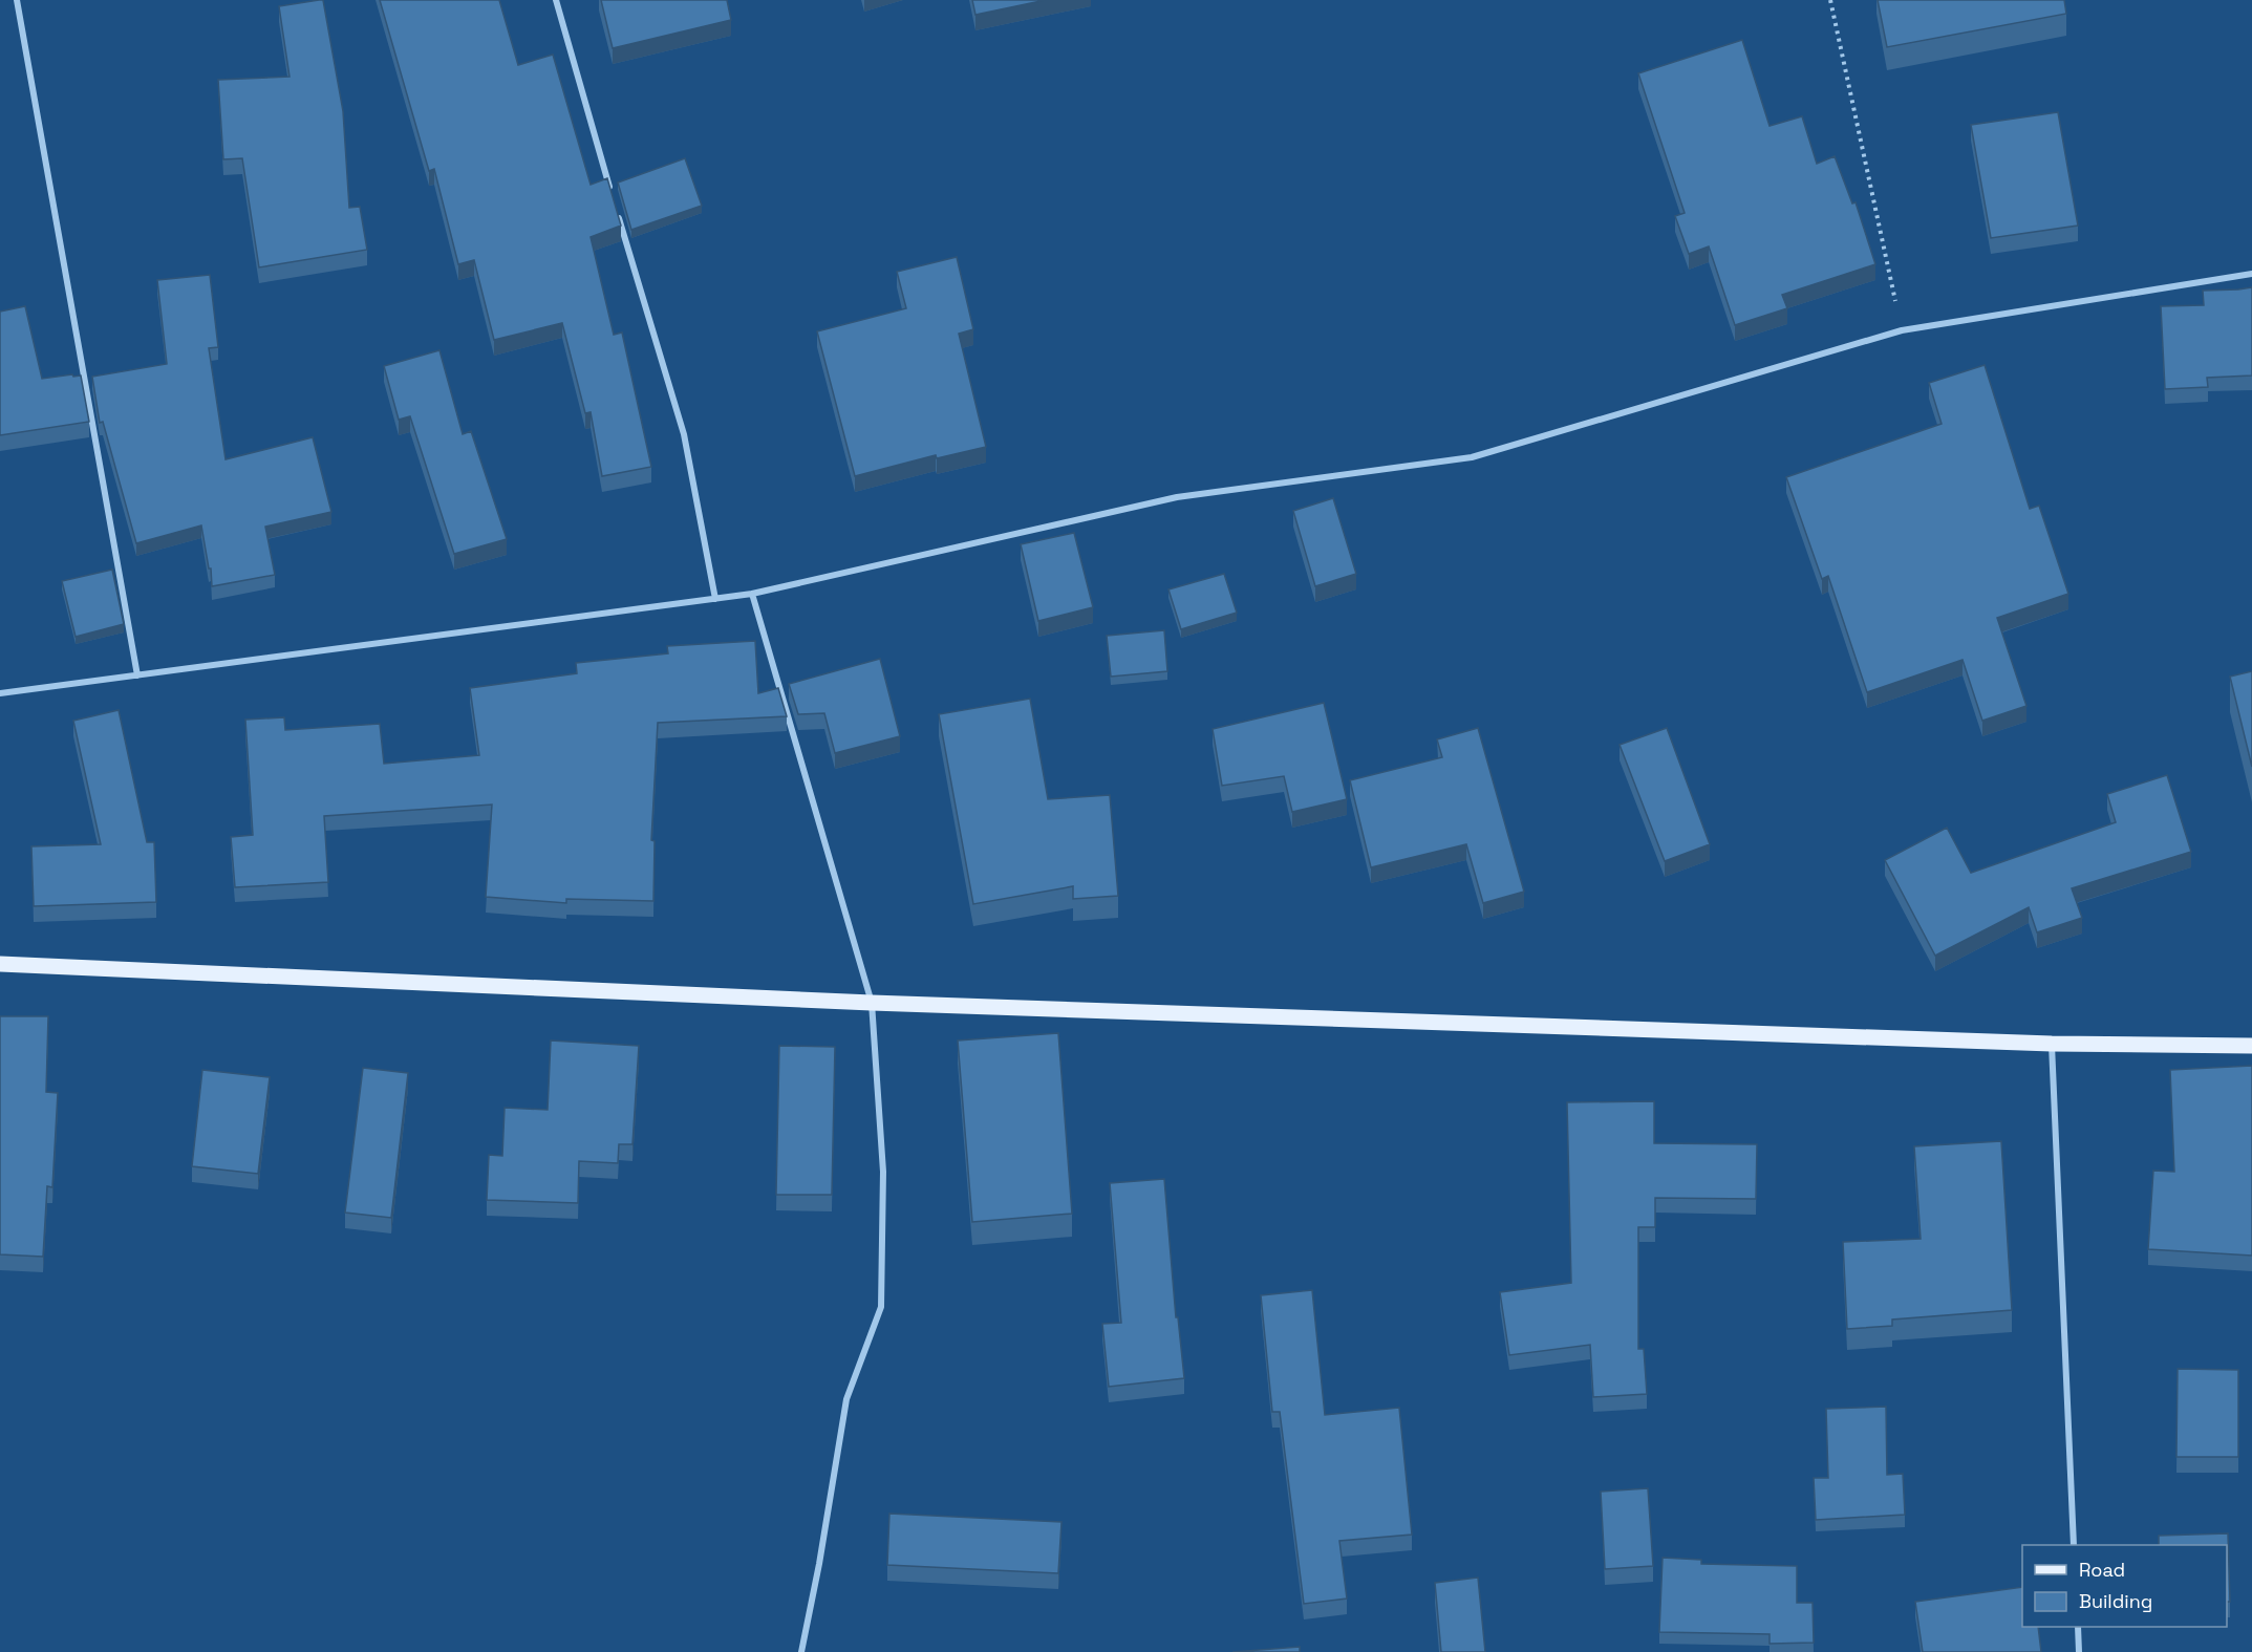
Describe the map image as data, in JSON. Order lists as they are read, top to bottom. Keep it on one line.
{"legend":["Road","Building"]}
